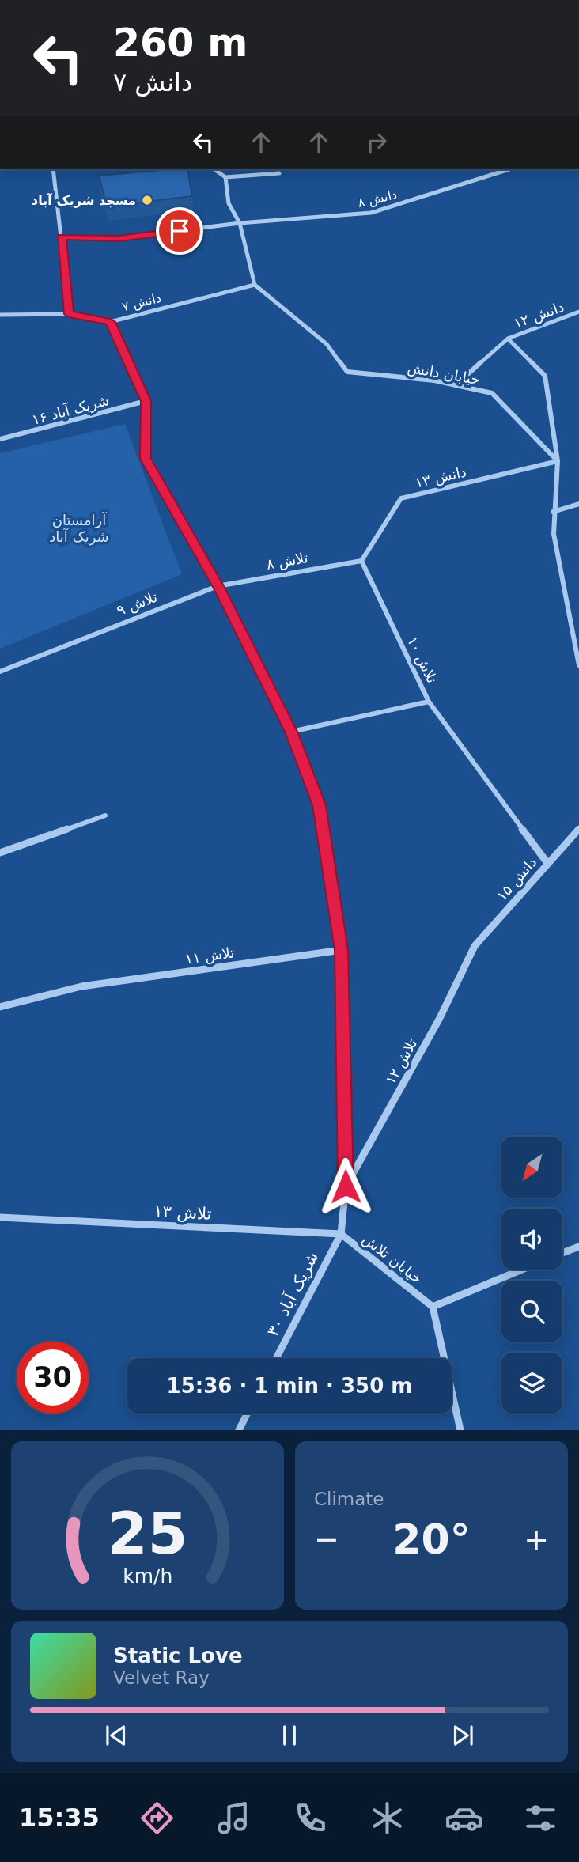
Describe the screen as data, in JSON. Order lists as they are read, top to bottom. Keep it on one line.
{"streets":{"street":["دانش ۸","دانش ۷","دانش ۱۲","خیابان دانش","شریک آباد ۱۶","دانش ۱۳","تلاش ۸","تلاش ۹","تلاش ۱۰","دانش ۱۵","تلاش ۱۱","تلاش ۱۲","تلاش ۱۳","خیابان تلاش","شریک آباد ۳۰"]},"crossings":[["دانش ۷","خیابان دانش"],["دانش ۷","خیابان تلاش"],["دانش ۱۲","خیابان دانش"],["خیابان دانش","دانش ۱۳"],["شریک آباد ۱۶","خیابان تلاش"],["دانش ۱۳","تلاش ۸"],["دانش ۱۳","تلاش ۱۰"],["تلاش ۸","تلاش ۹"],["تلاش ۸","تلاش ۱۰"],["تلاش ۸","خیابان تلاش"],["تلاش ۹","خیابان تلاش"],["تلاش ۱۰","خیابان تلاش"],["دانش ۱۵","تلاش ۱۲"],["تلاش ۱۱","خیابان تلاش"],["تلاش ۱۲","خیابان تلاش"],["تلاش ۱۳","خیابان تلاش"],["تلاش ۱۳","شریک آباد ۳۰"],["خیابان تلاش","شریک آباد ۳۰"]],"parks":["آرامستان شریک آباد"],"places":["مسجد شریک آباد"],"north":"bottom left","page":{"turn":["260 m","دانش ۷"],"limit":"30","trip":"15:36 · 1 min · 350 m","tile":"Climate","heat":["−","20°","+"],"song":["Static Love","Velvet Ray"],"tabs":"15:35","gauge":["25","km/h"]}}
